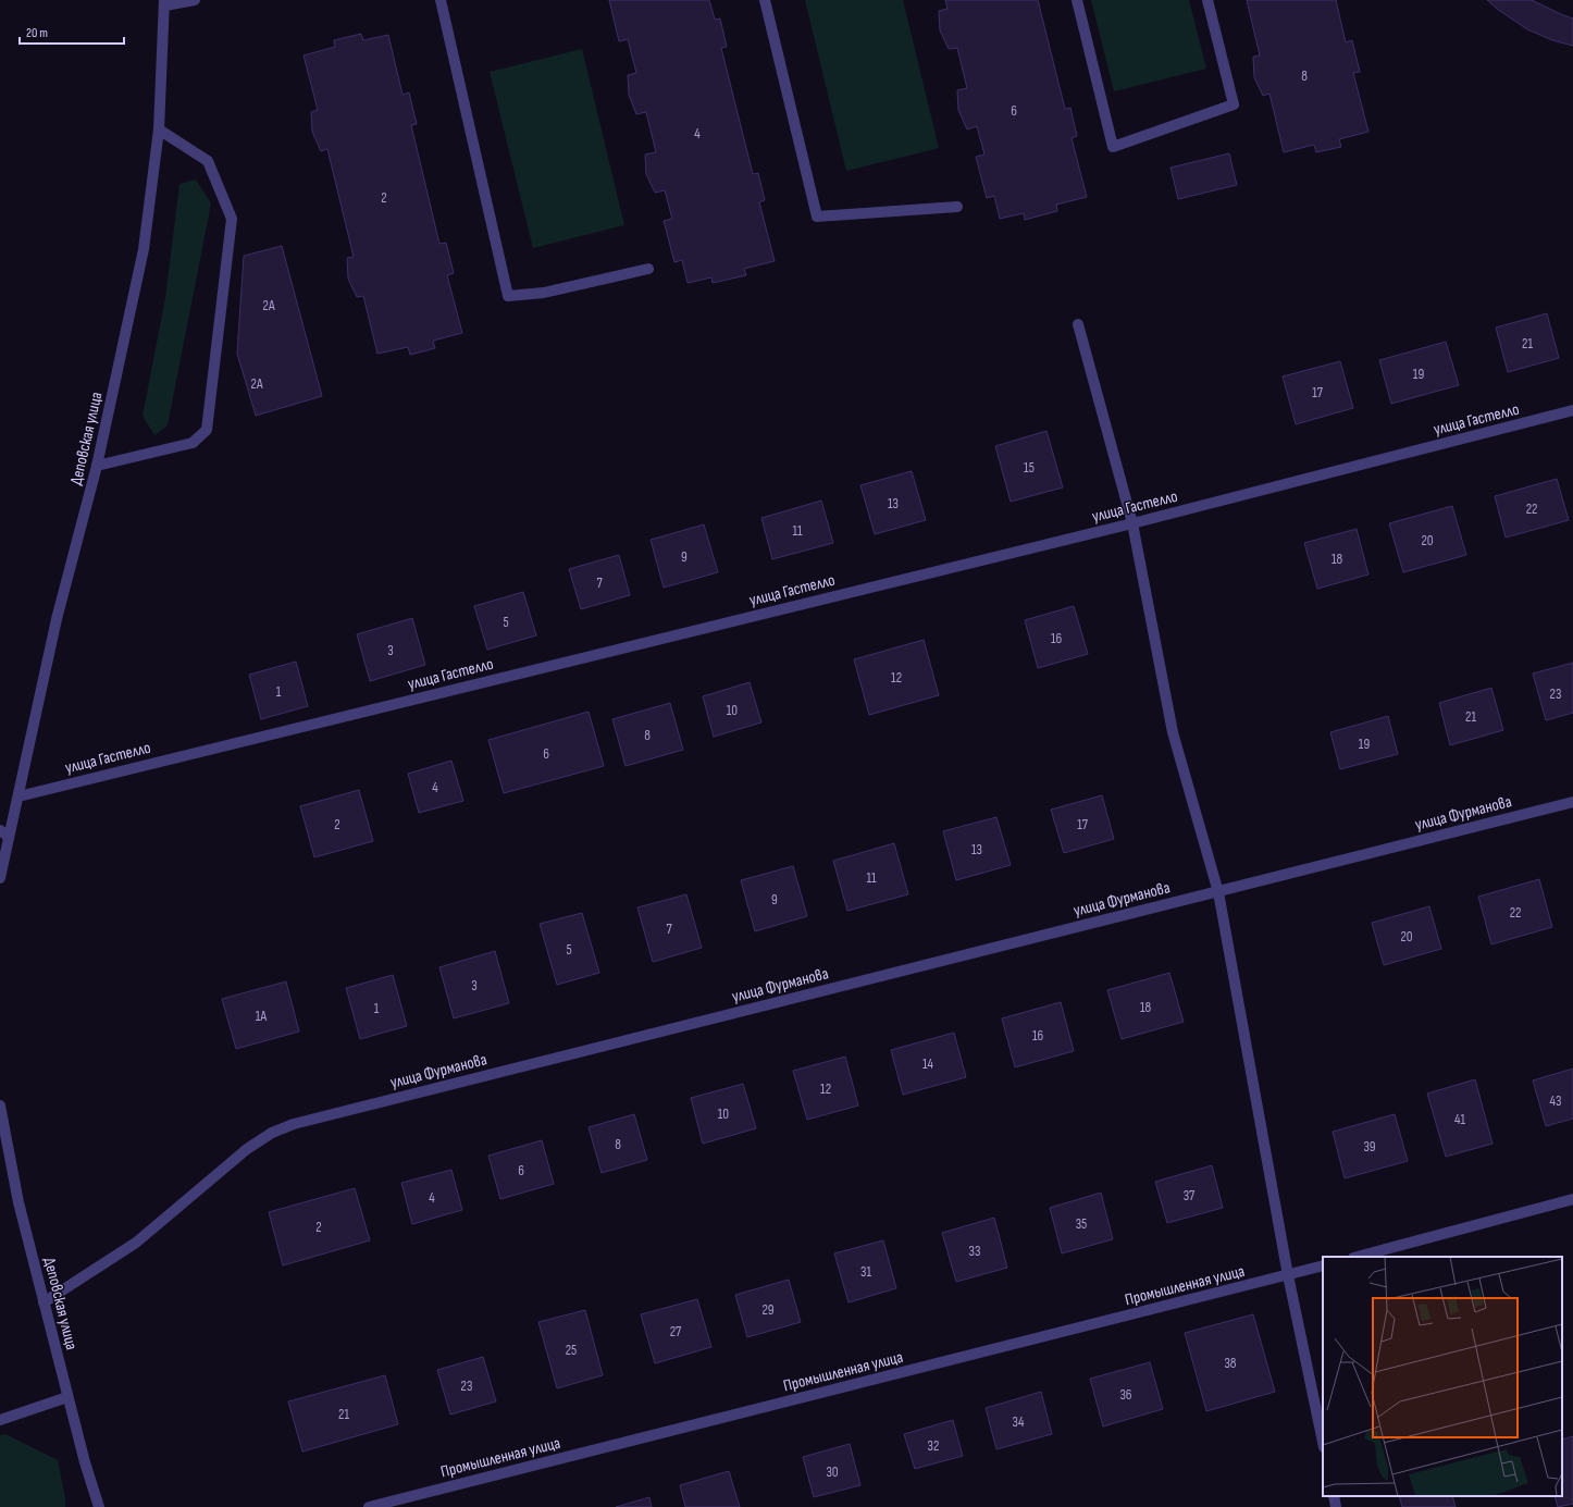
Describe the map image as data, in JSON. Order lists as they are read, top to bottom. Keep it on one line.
{"streets":{"street":["улица Гастелло","Деповская улица","улица Фурманова","Промышленная улица"]},"crossings":[["улица Гастелло","Деповская улица"],["Деповская улица","улица Фурманова"]],"house_numbers":["8","6","4","2","2А","21","19","2А","17","15","13","22","11","20","9","18","7","5","16","3","12","1","23","10","21","8","19","6","4","2","17","13","11","9","22","7","20","5","3","18","1","1А","16","14","12","43","10","41","8","39","6","37","4","35","2","33","31","29","27","25","38","23","36","21","34","32","30"],"scale_bar":"20 m"}
